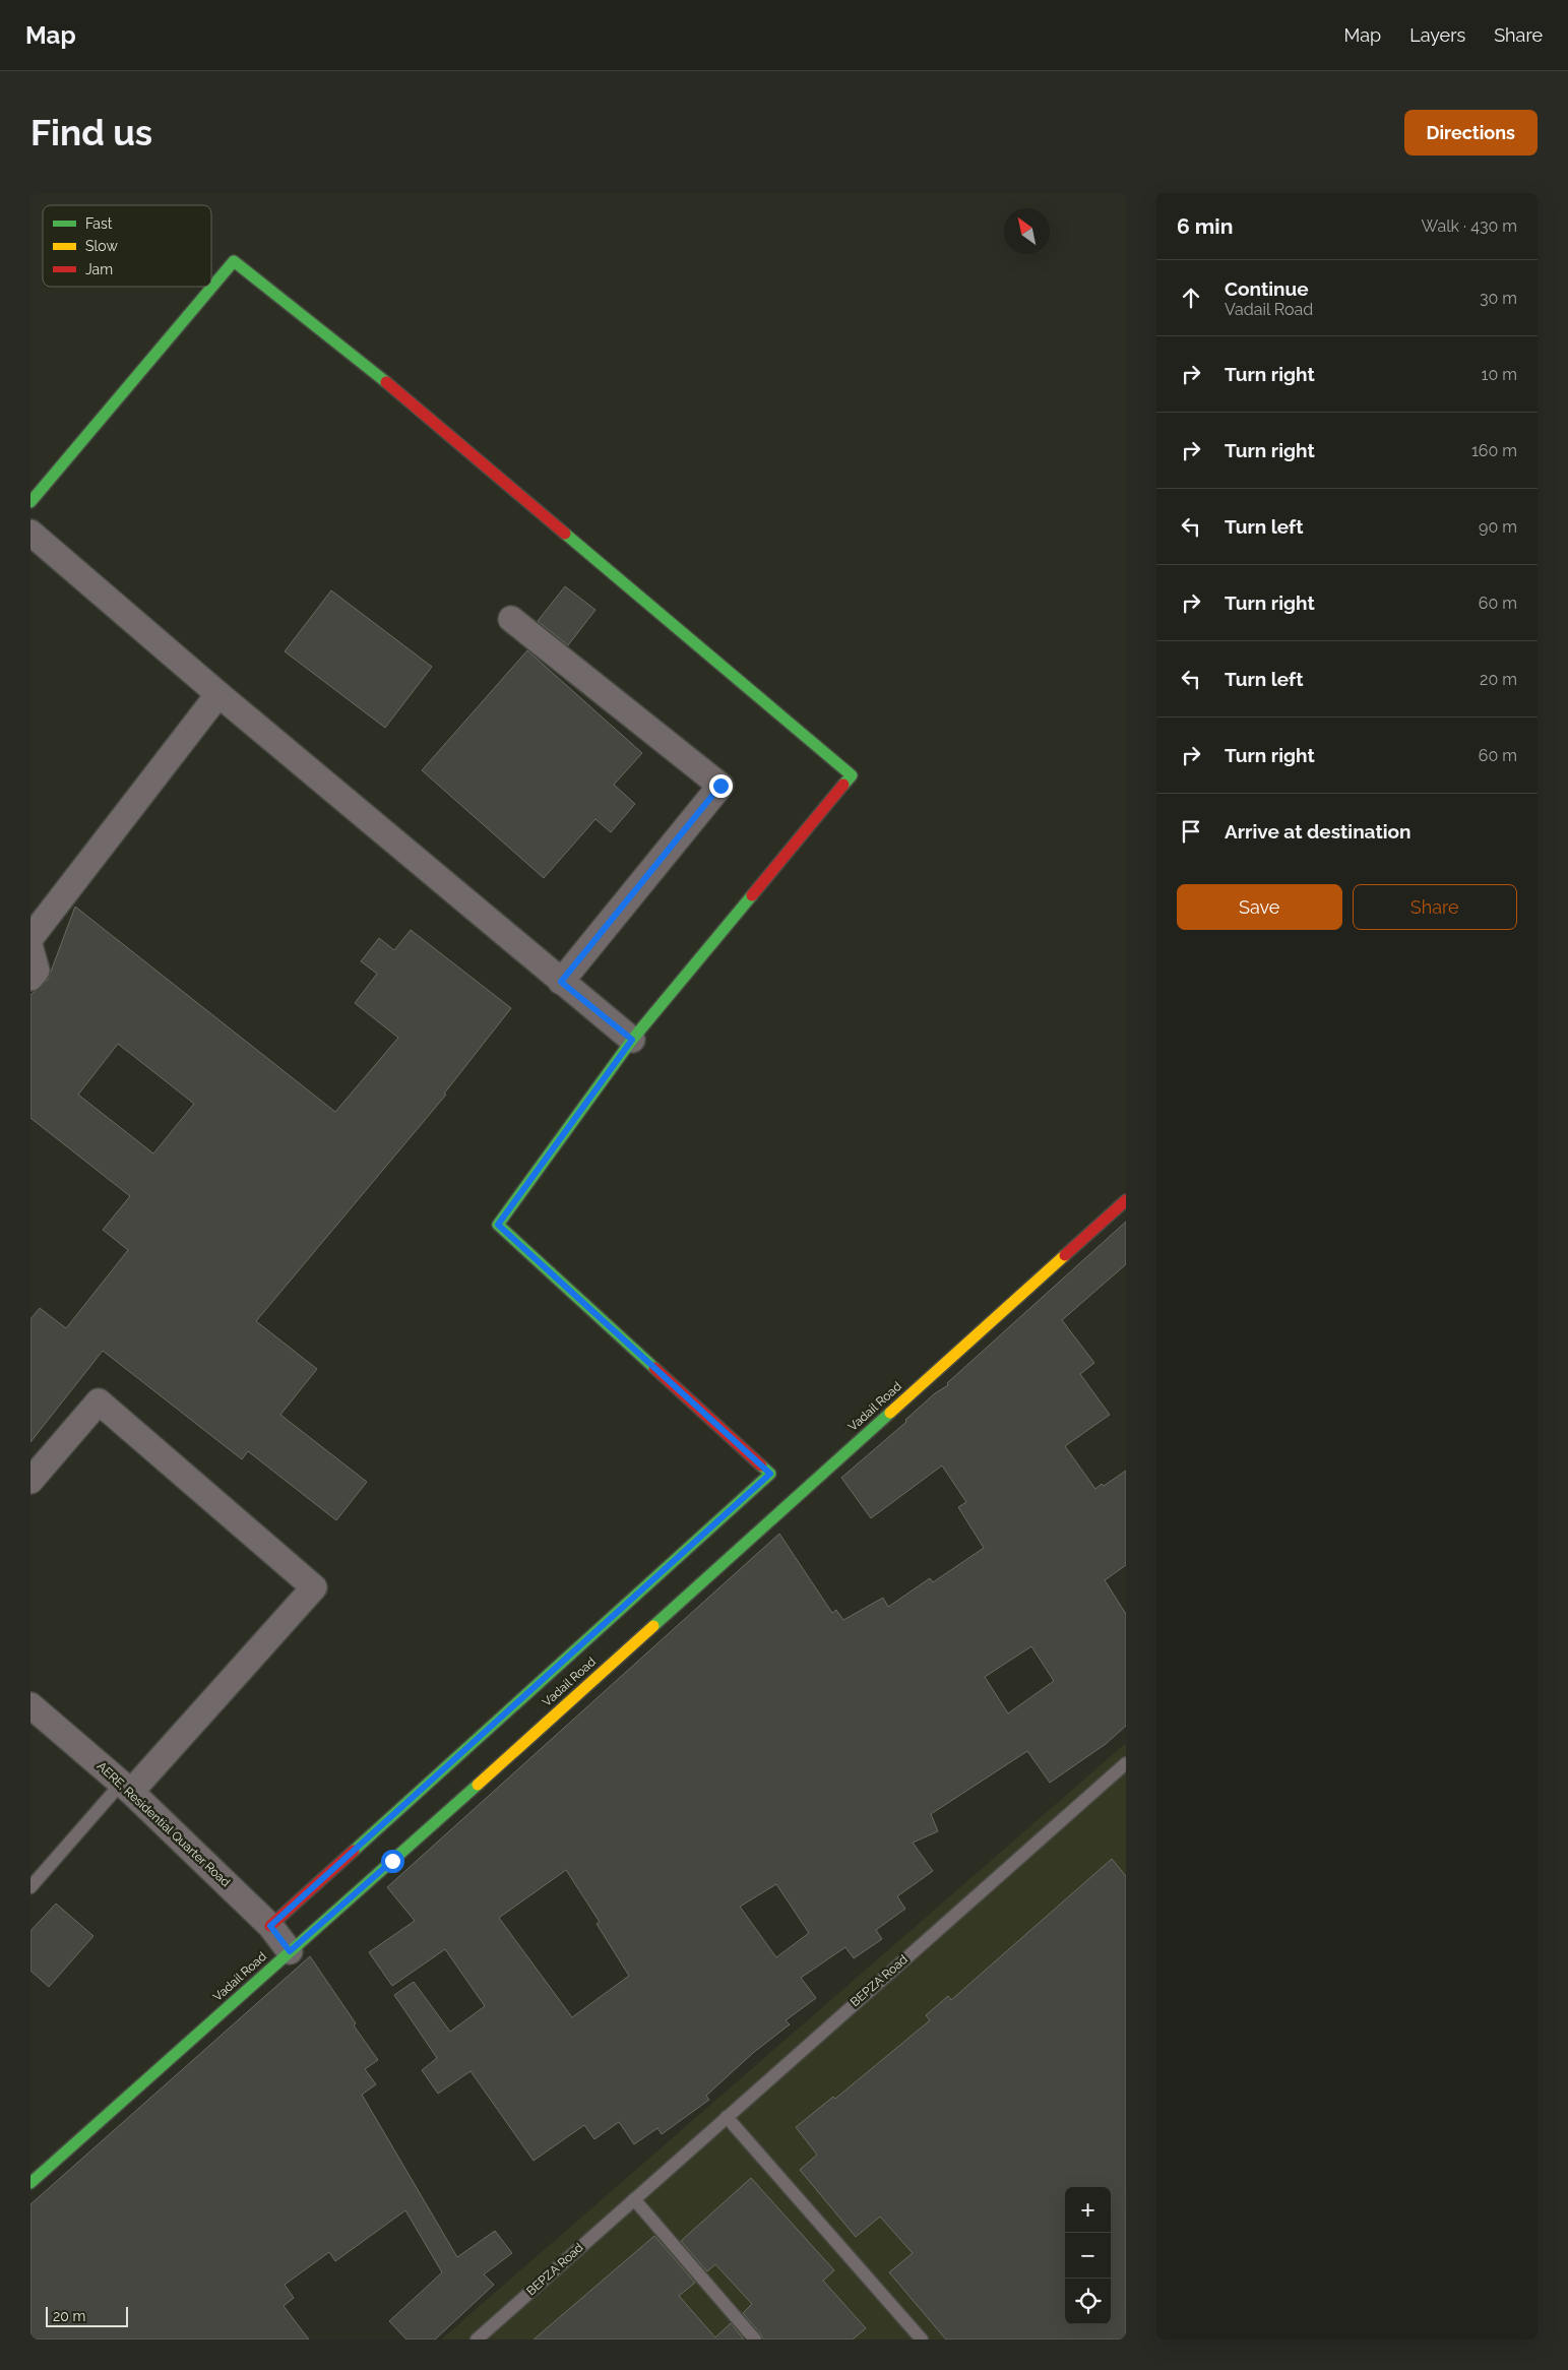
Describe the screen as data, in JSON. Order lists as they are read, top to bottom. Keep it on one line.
{"streets":{"street":["Vadail Road","AERE, Residential Quarter Road"],"lane":["BEPZA Road"]},"crossings":[["Vadail Road","AERE, Residential Quarter Road"]],"legend":["Fast","Slow","Jam"],"scale_bar":"20 m","north":"top left","page":{"header":"Map","nav":["Map","Layers","Share"],"buttons":["Directions",["Save","Share"]],"title":"Find us","heading":["6 min","Walk · 430 m"],"list":[["Continue","Vadail Road","30 m"],["Turn right","10 m"],["Turn right","160 m"],["Turn left","90 m"],["Turn right","60 m"],["Turn left","20 m"],["Turn right","60 m"],"Arrive at destination"],"map_buttons":["+","−"],"scale":"20 m"}}
